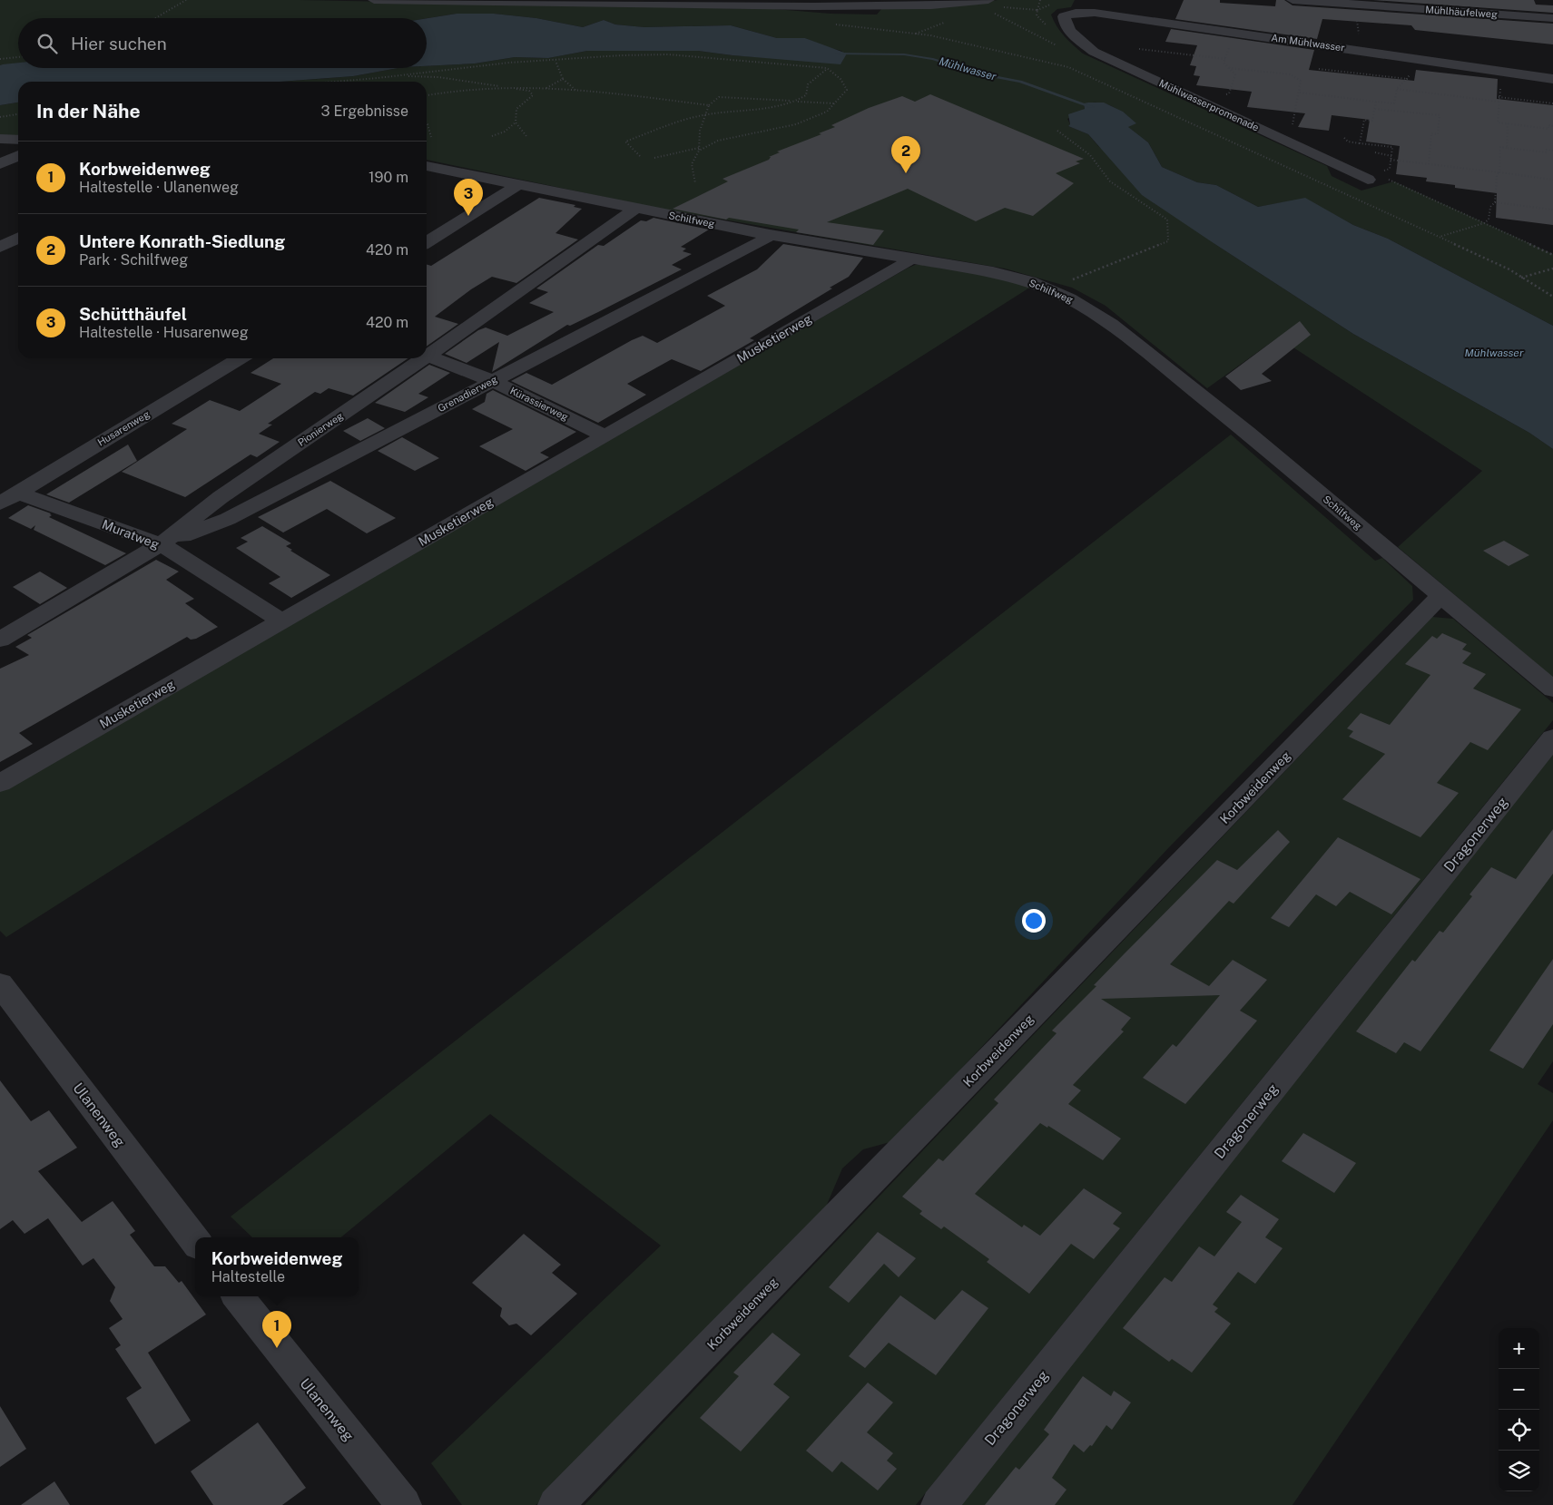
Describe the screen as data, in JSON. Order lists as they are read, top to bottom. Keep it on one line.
{"streets":{"street":["Mühlhäufelweg","Am Mühlwasser","Mühlwasserpromenade","Schilfweg","Musketierweg","Grenadierweg","Kürassierweg","Husarenweg","Pionierweg","Muratweg","Korbweidenweg","Dragonerweg","Ulanenweg"]},"crossings":[["Am Mühlwasser","Mühlwasserpromenade"],["Schilfweg","Musketierweg"],["Schilfweg","Grenadierweg"],["Schilfweg","Pionierweg"],["Schilfweg","Korbweidenweg"],["Musketierweg","Kürassierweg"],["Musketierweg","Muratweg"],["Grenadierweg","Kürassierweg"],["Grenadierweg","Pionierweg"],["Grenadierweg","Muratweg"],["Husarenweg","Muratweg"],["Pionierweg","Muratweg"]],"water":["Mühlwasser"],"page":{"search":"Hier suchen","heading":["In der Nähe","3 Ergebnisse"],"pins":["2","3","1"],"list":[{"mark":"1","name":"Korbweidenweg","note":"Haltestelle · Ulanenweg","value":"190 m"},{"mark":"2","name":"Untere Konrath-Siedlung","note":"Park · Schilfweg","value":"420 m"},{"mark":"3","name":"Schütthäufel","note":"Haltestelle · Husarenweg","value":"420 m"}],"popup":["Korbweidenweg","Haltestelle"],"map_buttons":["+","−"]}}
